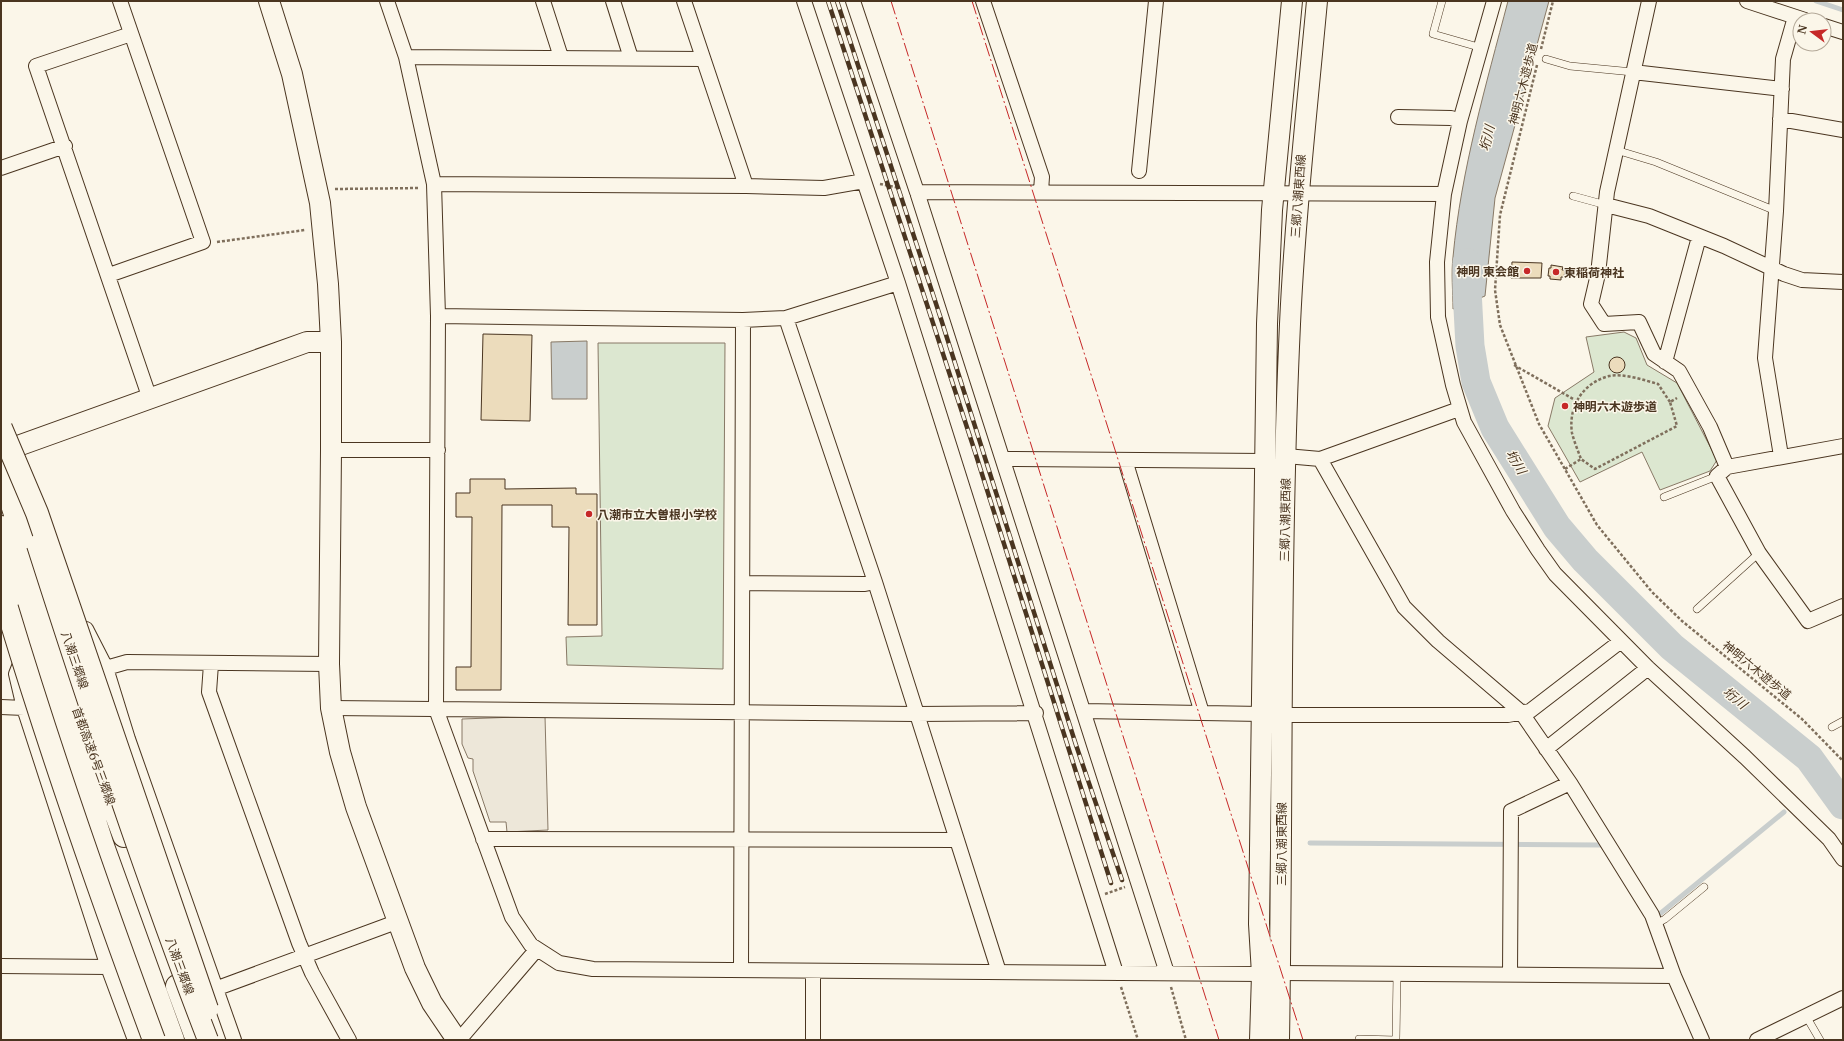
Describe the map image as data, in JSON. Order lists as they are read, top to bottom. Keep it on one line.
{"streets":{"highway":["首都高速6号三郷線"],"street":["三郷八潮東西線","八潮三郷線"],"path":["神明六木遊歩道"]},"crossings":[["八潮三郷線","首都高速6号三郷線"]],"water":["垳川"],"places":["神明 東会館","東稲荷神社","神明六木遊歩道","八潮市立大曽根小学校"],"north":"left"}
